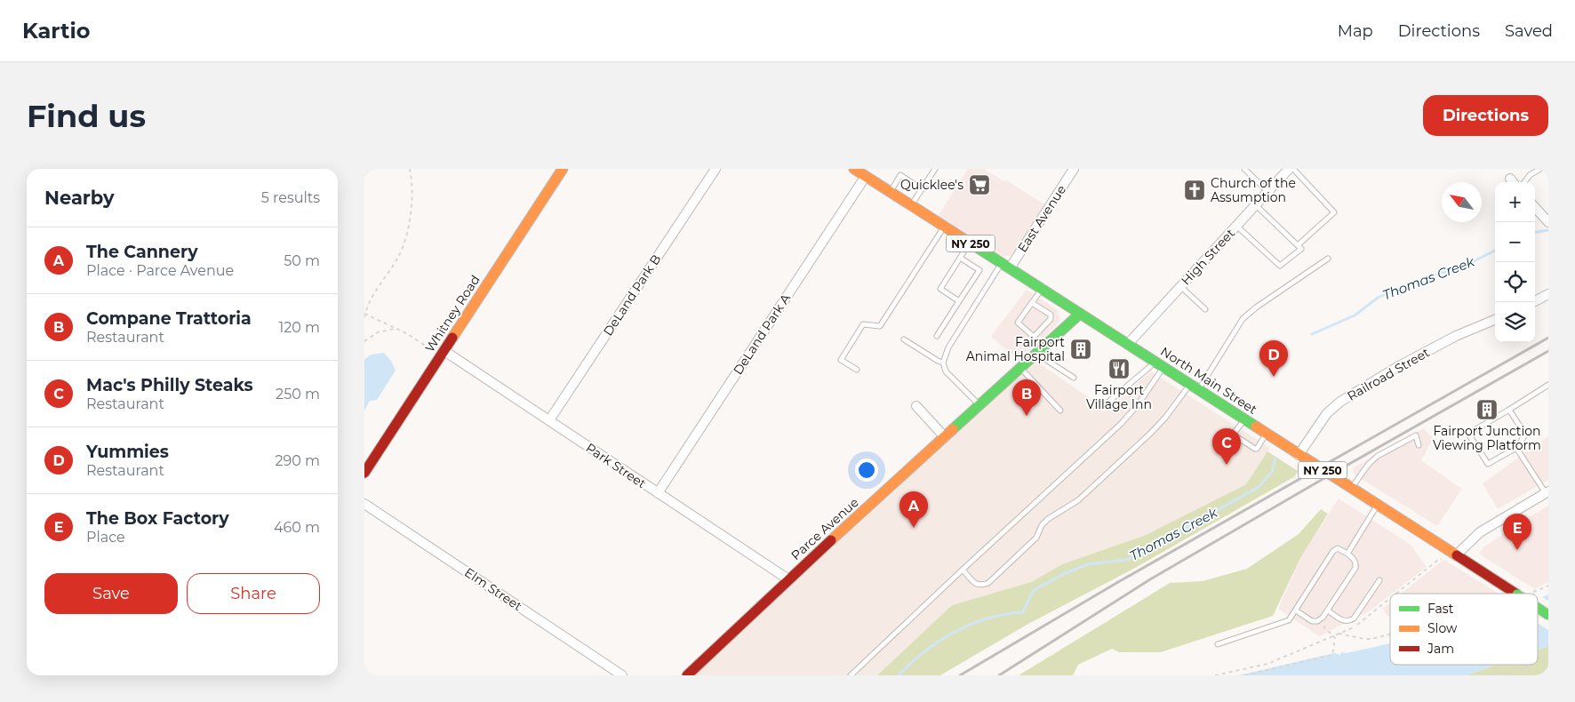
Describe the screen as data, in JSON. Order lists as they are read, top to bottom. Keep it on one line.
{"streets":{"main road":["NY 250","Whitney Road","North Main Street","Parce Avenue"],"street":["East Avenue","High Street","DeLand Park B","DeLand Park A","Railroad Street","Park Street","Elm Street"]},"crossings":[["East Avenue","North Main Street"],["High Street","North Main Street"],["DeLand Park B","Park Street"],["Whitney Road","Park Street"],["DeLand Park A","North Main Street"],["DeLand Park A","Park Street"],["Railroad Street","North Main Street"],["North Main Street","Parce Avenue"],["Park Street","Parce Avenue"]],"water":["Thomas Creek"],"places":{"supermarket":["Quicklee's"],"church":["Church of the Assumption"],"building":["Fairport Animal Hospital","Fairport Junction Viewing Platform"],"restaurant":["Fairport Village Inn"]},"legend":["Fast","Slow","Jam"],"north":"top left","page":{"header":"Kartio","nav":["Map","Directions","Saved"],"buttons":["Directions",["Save","Share"]],"title":"Find us","heading":["Nearby","5 results"],"map_buttons":["+","−"],"list":[{"mark":"A","name":"The Cannery","note":"Place · Parce Avenue","value":"50 m"},{"mark":"B","name":"Compane Trattoria","note":"Restaurant","value":"120 m"},{"mark":"C","name":"Mac's Philly Steaks","note":"Restaurant","value":"250 m"},{"mark":"D","name":"Yummies","note":"Restaurant","value":"290 m"},{"mark":"E","name":"The Box Factory","note":"Place","value":"460 m"}],"pins":["D","B","C","A","E"]}}
